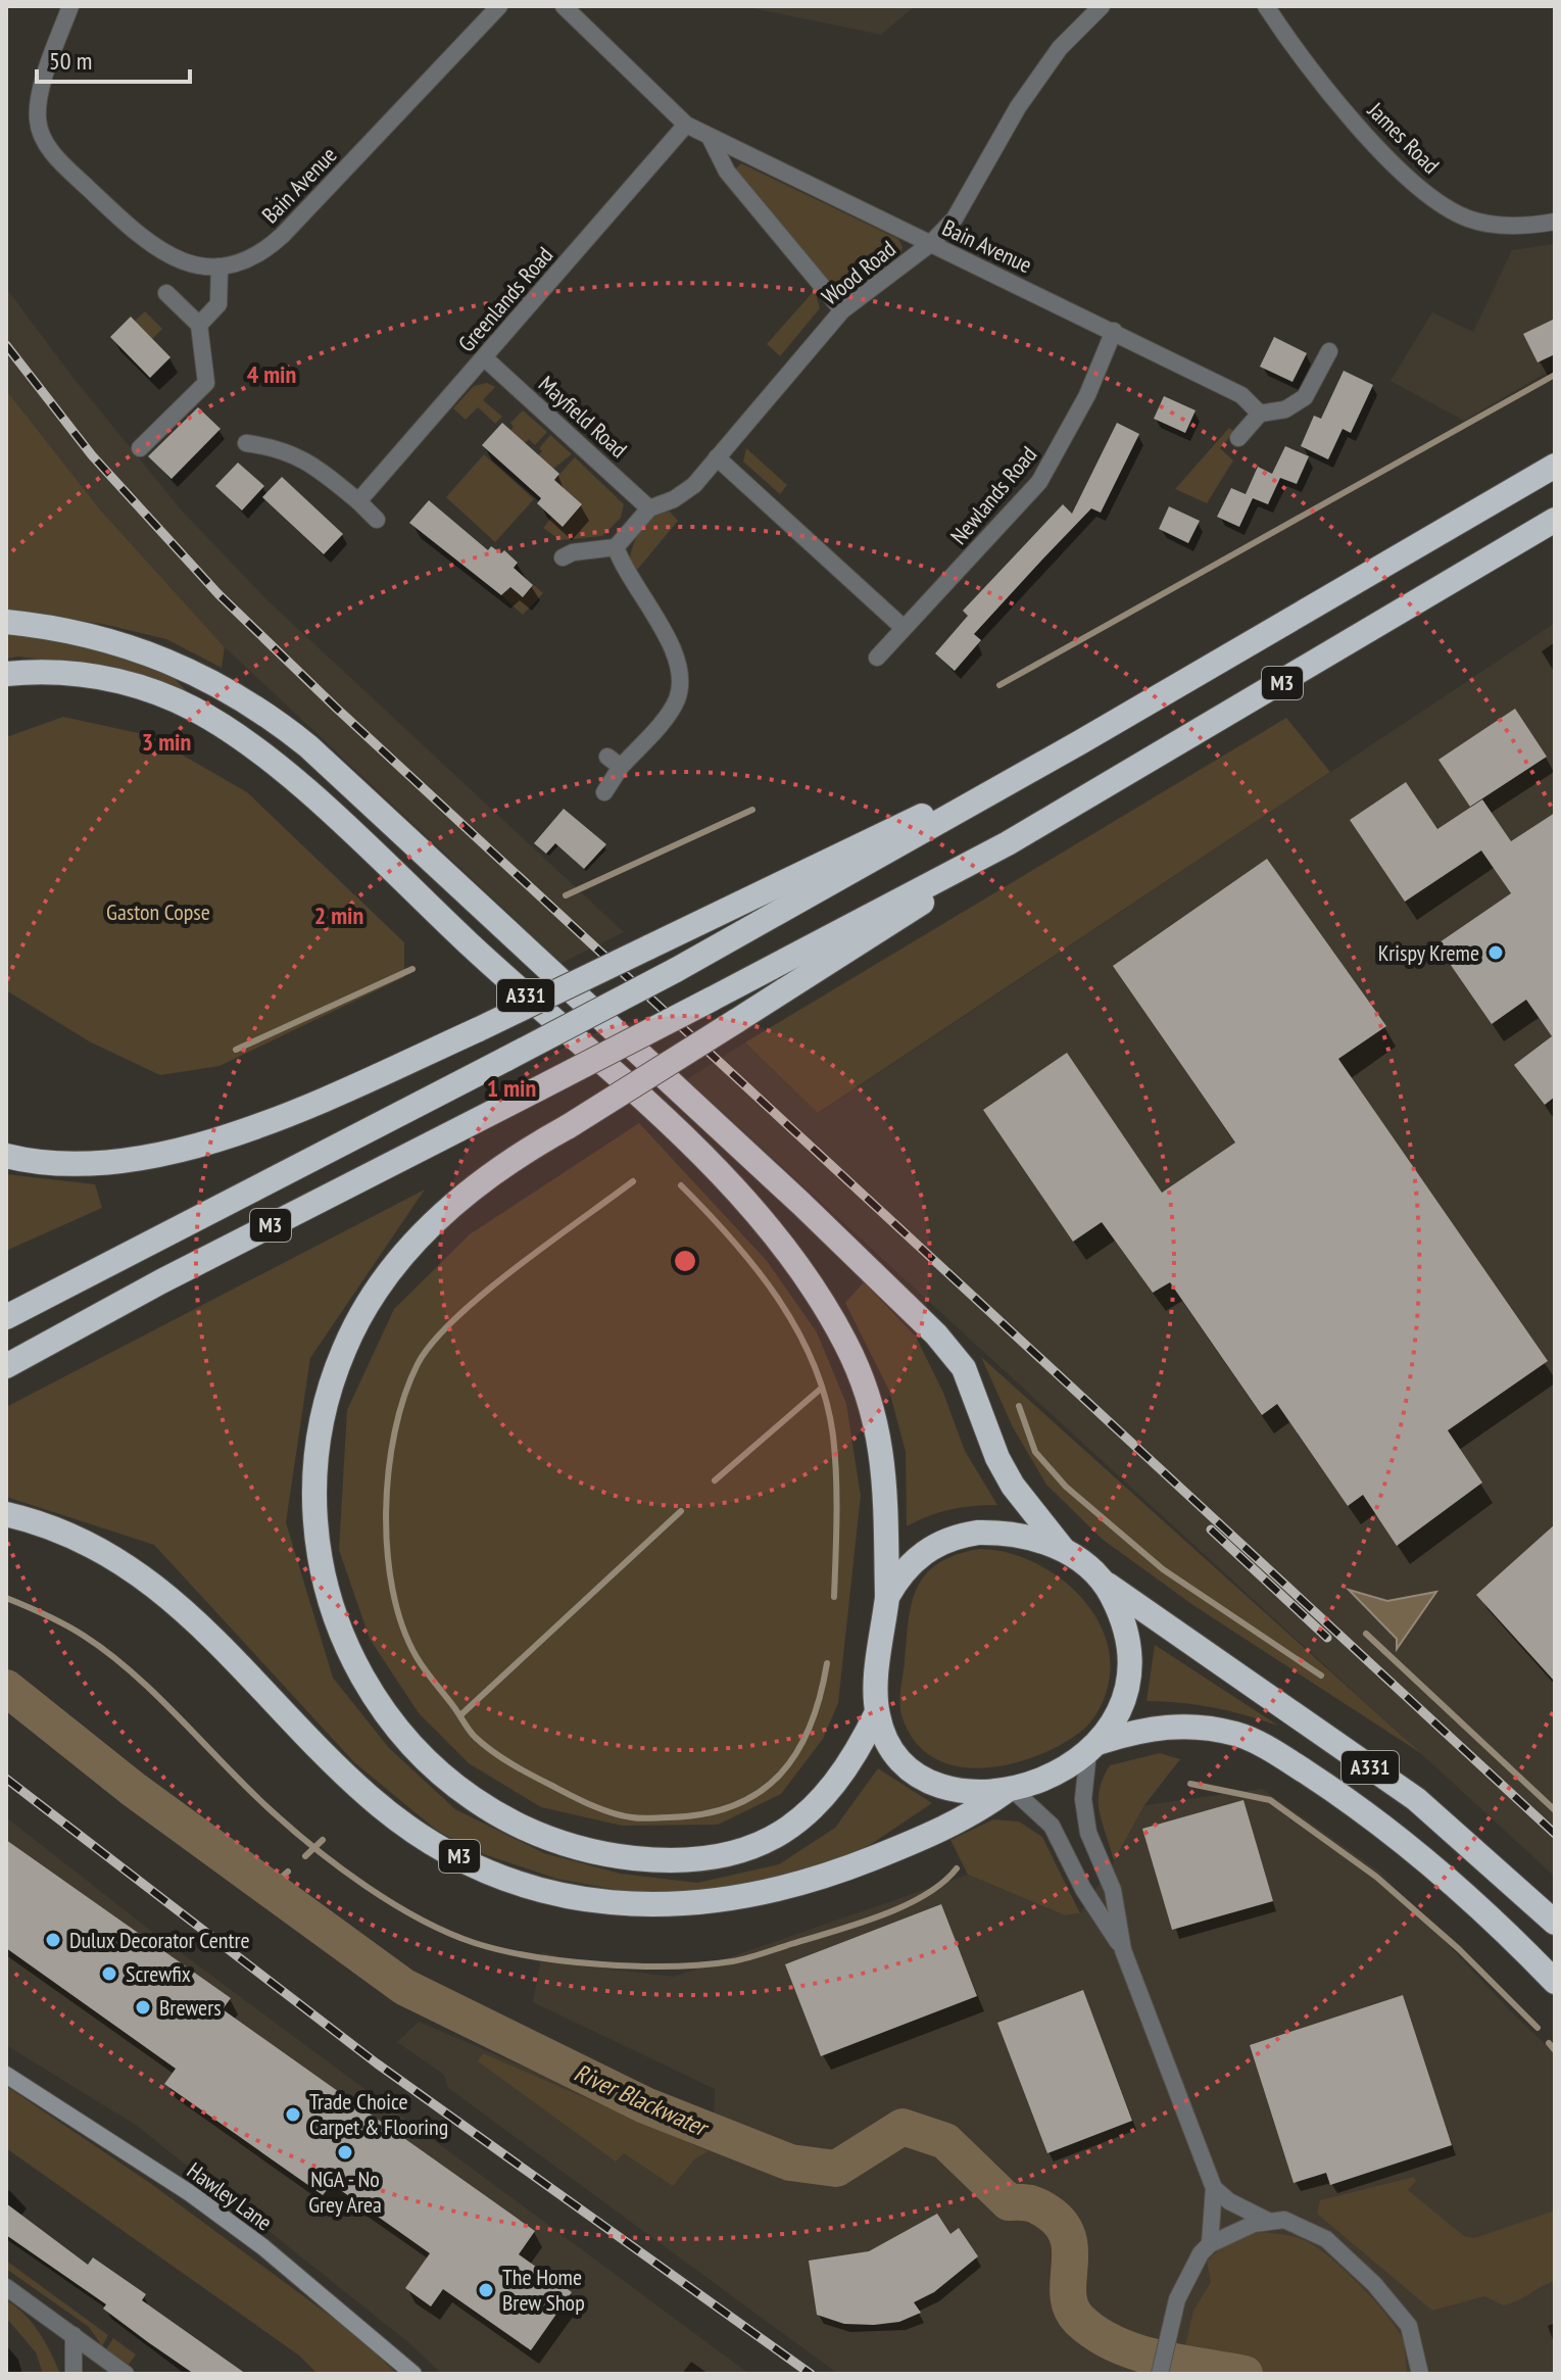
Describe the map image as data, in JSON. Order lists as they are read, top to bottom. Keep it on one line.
{"streets":{"highway":["M3","A331"],"main road":["Hawley Lane"],"street":["James Road","Bain Avenue","Wood Road","Greenlands Road","Mayfield Road","Newlands Road"]},"crossings":[["Bain Avenue","Wood Road"],["Bain Avenue","Greenlands Road"],["Bain Avenue","Newlands Road"],["Wood Road","Mayfield Road"],["Greenlands Road","Mayfield Road"],["M3","A331"]],"water":["River Blackwater"],"parks":["Gaston Copse"],"places":["Krispy Kreme","Dulux Decorator Centre","Screwfix","Brewers","Trade Choice Carpet & Flooring","NGA - No Grey Area","The Home Brew Shop"],"scale_bar":"50 m","rings":["4 min","3 min","2 min","1 min"]}
